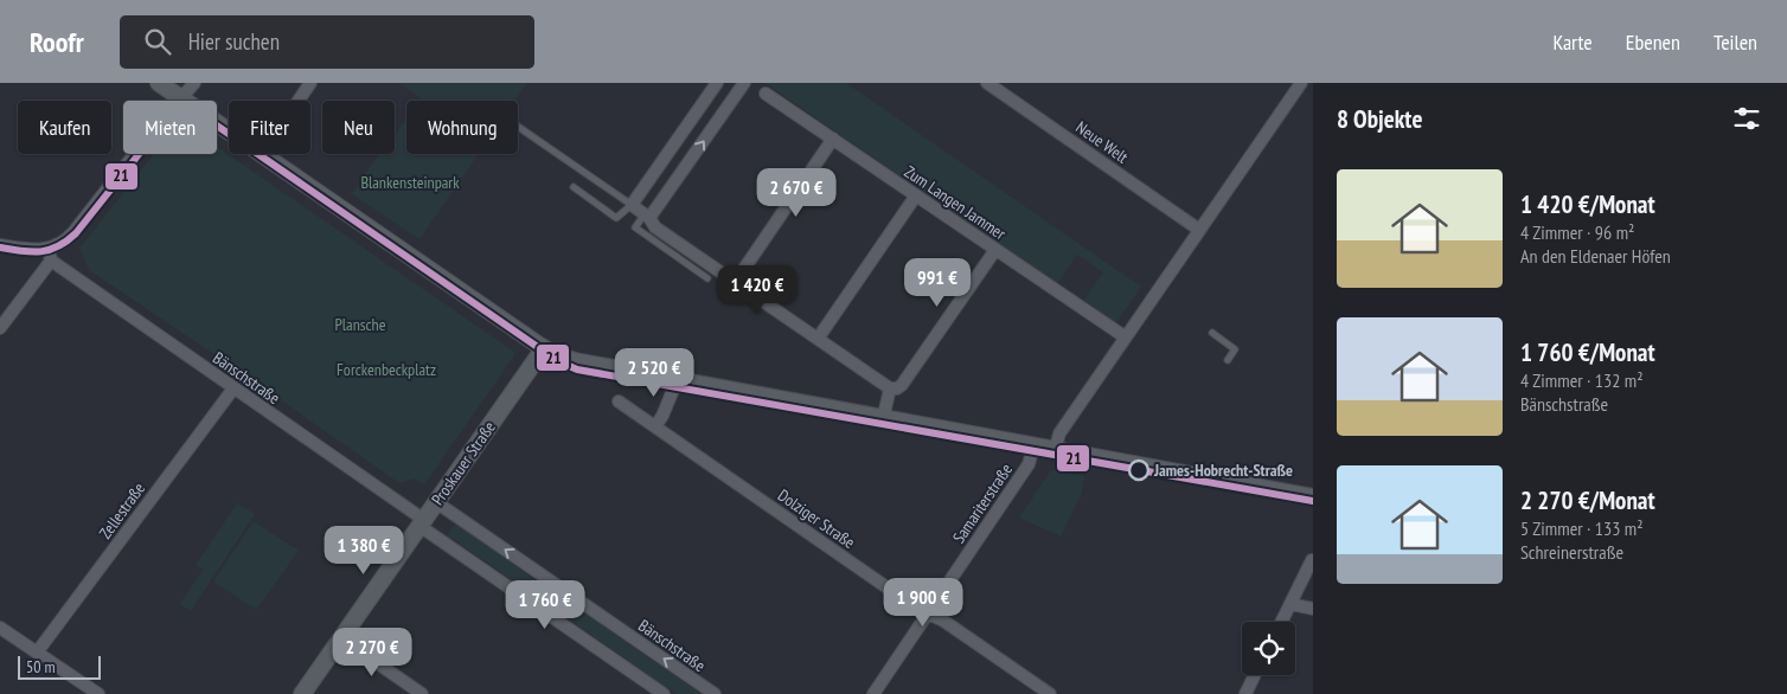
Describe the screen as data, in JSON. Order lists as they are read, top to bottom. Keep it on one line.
{"streets":{"street":["Neue Welt","Zum Langen Jammer","Bänschstraße","Proskauer Straße","Samariterstraße","Zellestraße","Dolziger Straße"]},"crossings":[["Bänschstraße","Proskauer Straße"],["Bänschstraße","Zellestraße"],["Samariterstraße","Dolziger Straße"]],"parks":["Blankensteinpark","Plansche","Forckenbeckplatz"],"places":["James-Hobrecht-Straße"],"lines":["transit line 21"],"scale_bar":"50 m","page":{"header":"Roofr","search":"Hier suchen","nav":["Karte","Ebenen","Teilen"],"heading":"8 Objekte","chip":["Kaufen","Mieten","Filter","Neu","Wohnung"],"list":[{"name":"1 420 €/Monat","note":"4 Zimmer · 96 m² · An den Eldenaer Höfen"},{"name":"1 760 €/Monat","note":"4 Zimmer · 132 m² · Bänschstraße"},{"name":"2 270 €/Monat","note":"5 Zimmer · 133 m² · Schreinerstraße"}],"price":["2 670 €","991 €","1 420 €","2 520 €","1 380 €","1 900 €","1 760 €","2 270 €"],"scale":"50 m"}}
